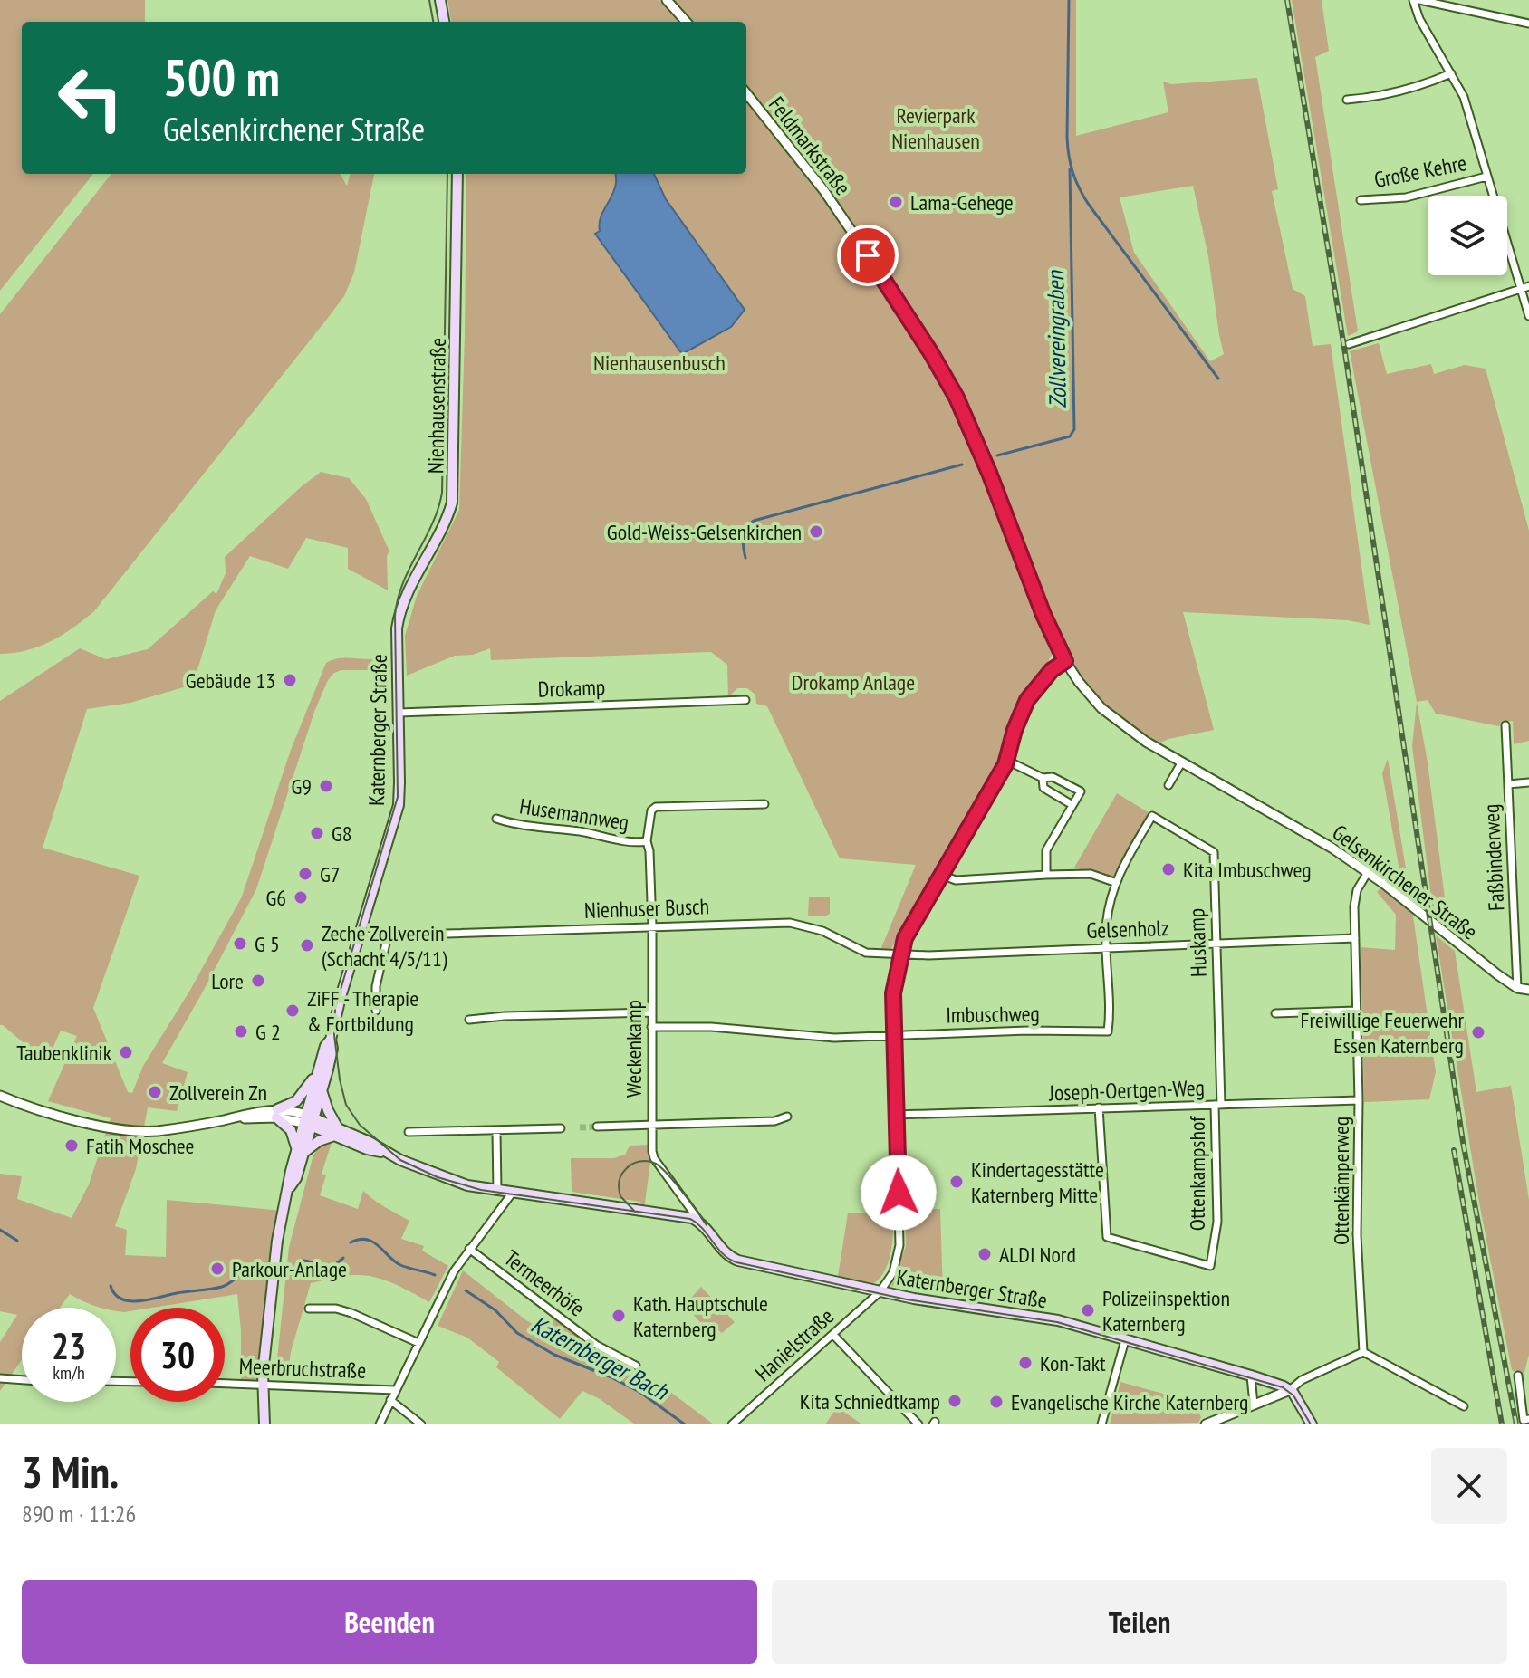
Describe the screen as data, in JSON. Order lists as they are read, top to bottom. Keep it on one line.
{"streets":{"main road":["Nienhausenstraße","Katernberger Straße"],"street":["Feldmarkstraße","Große Kehre","Drokamp","Husemannweg","Faßbinderweg","Gelsenkirchener Straße","Nienhuser Busch","Gelsenholz","Huskamp","Imbuschweg","Weckenkamp","Joseph-Oertgen-Weg","Ottenkampshof","Ottenkämperweg","Termeerhöfe","Hanielstraße","Meerbruchstraße"]},"crossings":[["Feldmarkstraße","Gelsenkirchener Straße"],["Nienhausenstraße","Katernberger Straße"],["Drokamp","Katernberger Straße"],["Katernberger Straße","Nienhuser Busch"],["Katernberger Straße","Weckenkamp"],["Katernberger Straße","Hanielstraße"],["Husemannweg","Nienhuser Busch"],["Husemannweg","Weckenkamp"],["Faßbinderweg","Gelsenkirchener Straße"],["Gelsenkirchener Straße","Ottenkämperweg"],["Nienhuser Busch","Gelsenholz"],["Nienhuser Busch","Weckenkamp"],["Gelsenholz","Huskamp"],["Gelsenholz","Imbuschweg"],["Gelsenholz","Ottenkämperweg"],["Huskamp","Imbuschweg"],["Huskamp","Joseph-Oertgen-Weg"],["Huskamp","Ottenkampshof"],["Imbuschweg","Weckenkamp"],["Joseph-Oertgen-Weg","Ottenkampshof"],["Joseph-Oertgen-Weg","Ottenkämperweg"]],"water":["Zollvereingraben","Katernberger Bach"],"parks":["Revierpark Nienhausen","Nienhausenbusch","Drokamp Anlage"],"places":["Lama-Gehege","Gold-Weiss-Gelsenkirchen","Gebäude 13","G9","G8","Kita Imbuschweg","G7","G6","G 5","Zeche Zollverein (Schacht 4/5/11)","Lore","ZiFF - Therapie & Fortbildung","G 2","Freiwillige Feuerwehr Essen Katernberg","Taubenklinik","Zollverein Zn","Fatih Moschee","Kindertagesstätte Katernberg Mitte","ALDI Nord","Parkour-Anlage","Polizeiinspektion Katernberg","Kath. Hauptschule Katernberg","Kon-Takt","Kita Schniedtkamp","Evangelische Kirche Katernberg"],"page":{"turn":["500 m","Gelsenkirchener Straße"],"speed":"23 km/h","limit":"30","heading":["3 Min.","890 m · 11:26"],"buttons":["Beenden","Teilen"]}}
